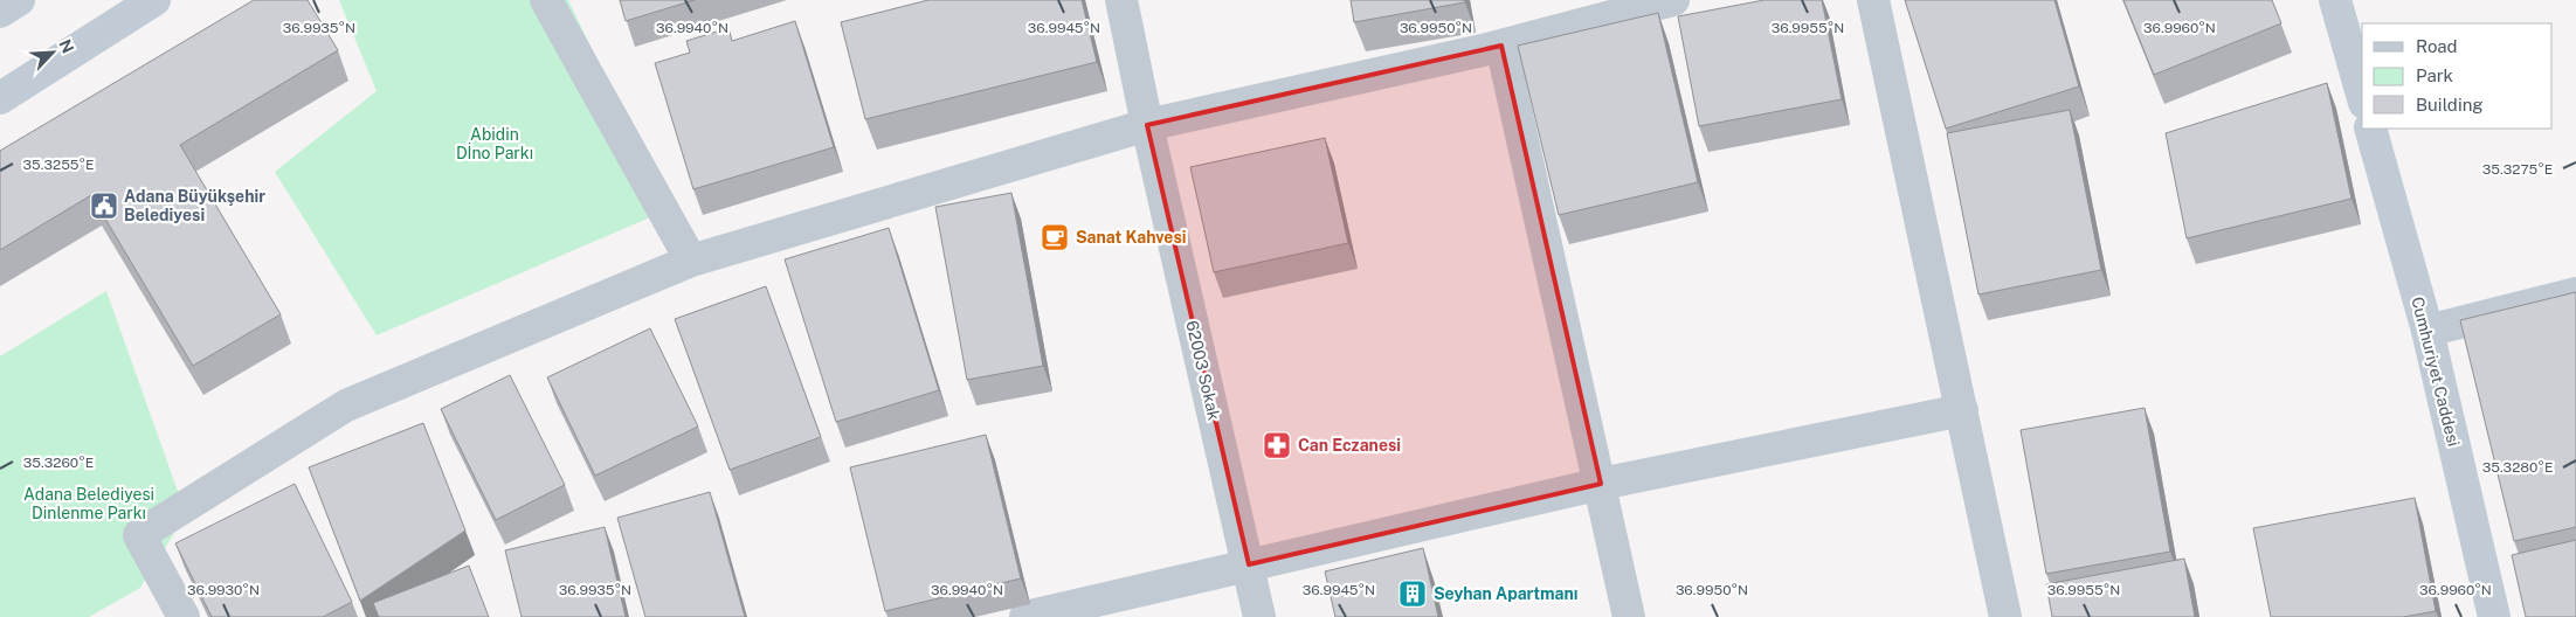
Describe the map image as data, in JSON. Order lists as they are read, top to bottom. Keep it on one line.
{"streets":{"main road":["Cumhuriyet Caddesi"],"street":["62003 Sokak"]},"parks":["Abidin Dİno Parkı","Adana Belediyesi Dinlenme Parkı"],"places":{"public building":["Adana Büyükşehir Belediyesi"],"cafe":["Sanat Kahvesi"],"pharmacy":["Can Eczanesi"],"building":["Seyhan Apartmanı"]},"legend":["Road","Park","Building"],"north":"top right","coordinates":["36.9935°N","36.9940°N","36.9945°N","36.9950°N","36.9955°N","36.9960°N","35.3255°E","35.3275°E","35.3260°E","35.3280°E","36.9930°N"]}
